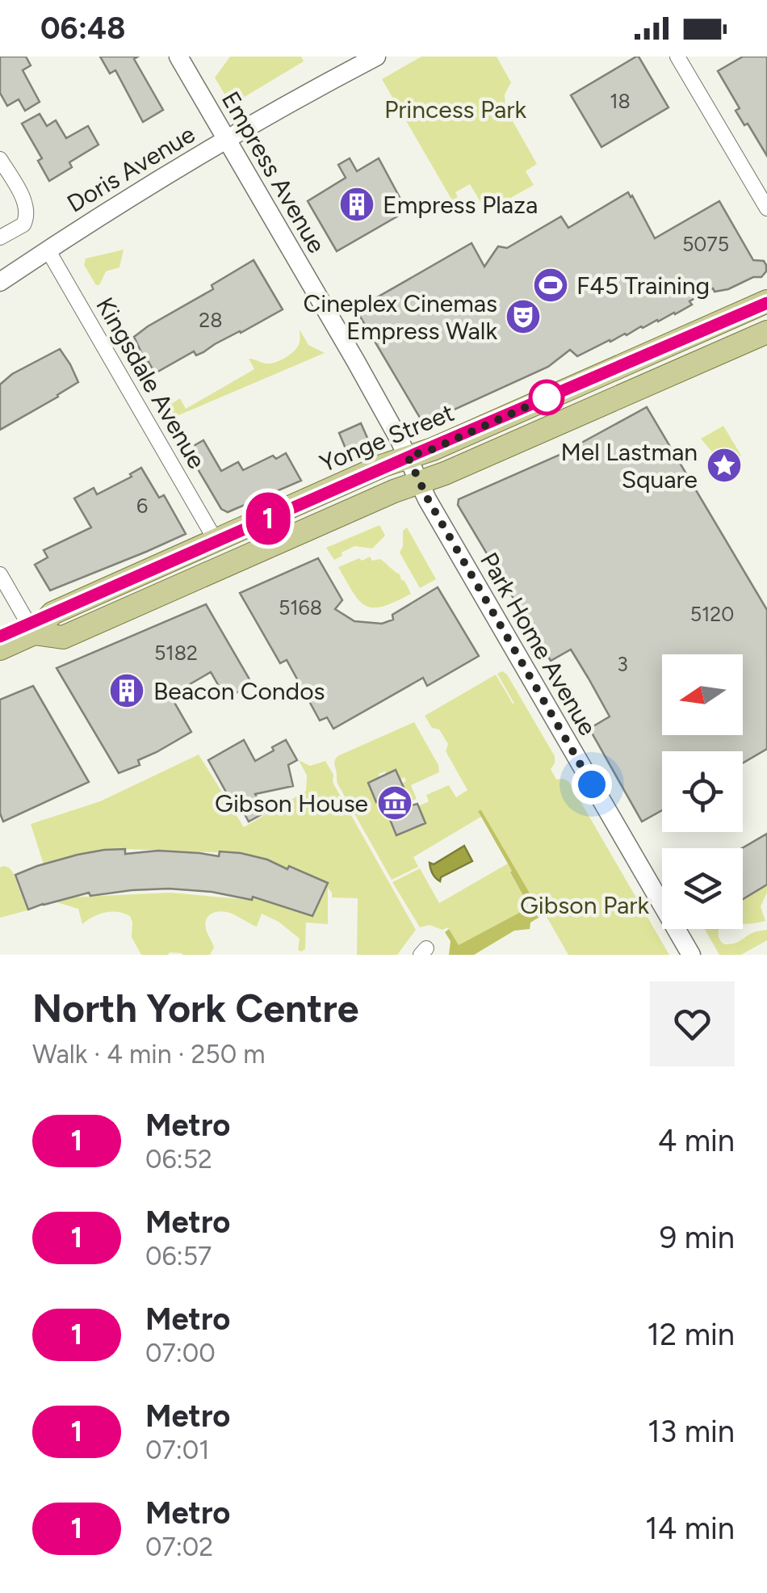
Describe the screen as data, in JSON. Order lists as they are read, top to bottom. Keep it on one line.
{"streets":{"main road":["Yonge Street"],"street":["Doris Avenue","Empress Avenue","Kingsdale Avenue","Park Home Avenue"]},"crossings":[["Doris Avenue","Empress Avenue"],["Doris Avenue","Kingsdale Avenue"],["Empress Avenue","Yonge Street"],["Empress Avenue","Park Home Avenue"],["Kingsdale Avenue","Yonge Street"],["Yonge Street","Park Home Avenue"]],"parks":["Princess Park","Gibson Park"],"places":{"building":["Empress Plaza","Beacon Condos"],"sports":["F45 Training"],"theatre":["Cineplex Cinemas Empress Walk"],"place":["Mel Lastman Square"],"museum":["Gibson House"]},"lines":["metro line 1"],"house_numbers":["18","5075","28","6","5168","5120","5182","3"],"north":"left","page":{"status":"06:48","on_map":"1","heading":["North York Centre","Walk · 4 min · 250 m"],"list":[{"mark":"1","name":"Metro","note":"06:52","value":"4 min"},{"mark":"1","name":"Metro","note":"06:57","value":"9 min"},{"mark":"1","name":"Metro","note":"07:00","value":"12 min"},{"mark":"1","name":"Metro","note":"07:01","value":"13 min"},{"mark":"1","name":"Metro","note":"07:02","value":"14 min"}]}}
